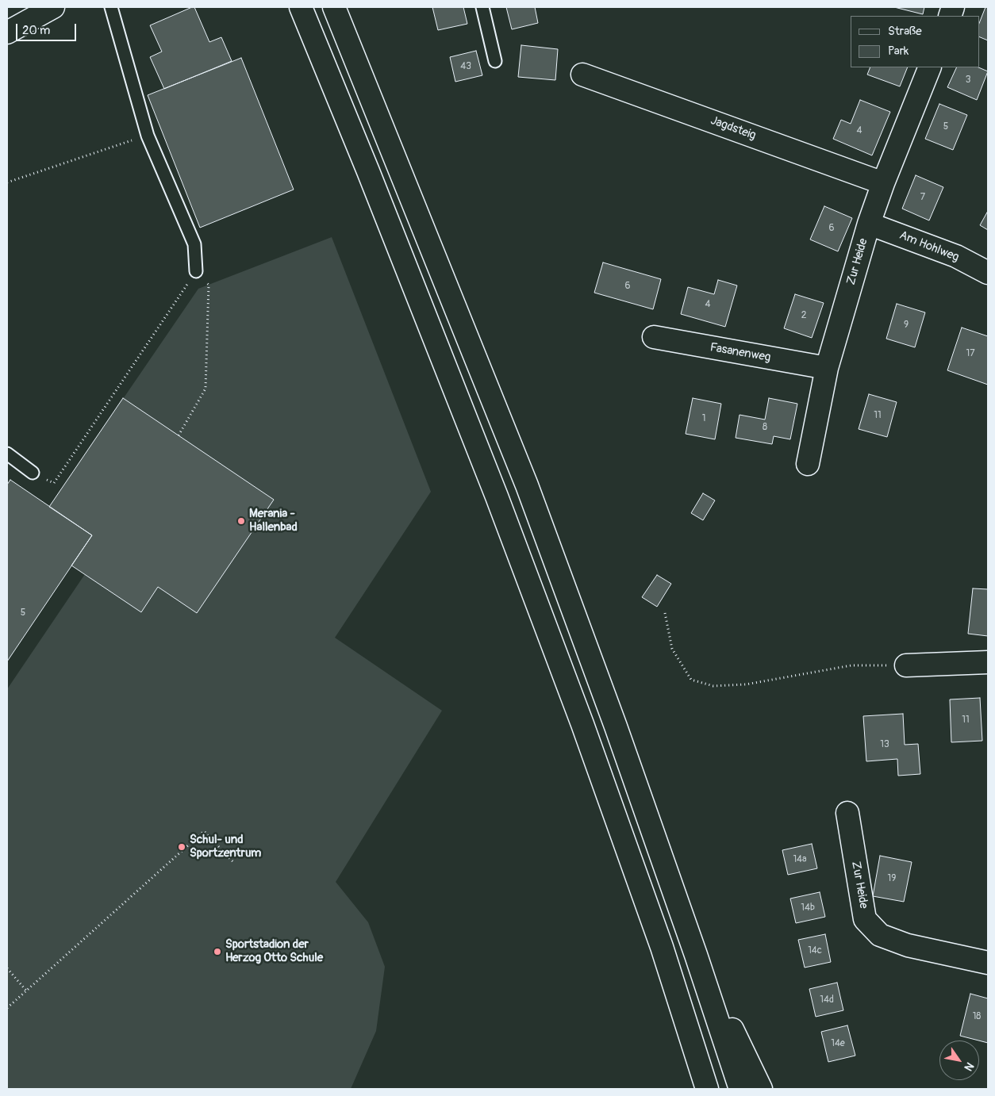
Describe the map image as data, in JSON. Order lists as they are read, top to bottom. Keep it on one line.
{"streets":{"main road":["Jagdsteig","Am Hohlweg","Zur Heide","Fasanenweg"]},"crossings":[["Jagdsteig","Zur Heide"],["Am Hohlweg","Zur Heide"],["Zur Heide","Fasanenweg"]],"places":["Merania - Hallenbad","Schul- und Sportzentrum","Sportstadion der Herzog Otto Schule"],"house_numbers":["43","3","5","4","7","6","6","4","2","9","17","11","1","8","5","11","13","14a","19","14b","14c","14d","18","14e"],"legend":["Straße","Park"],"scale_bar":"20 m","north":"bottom right"}
